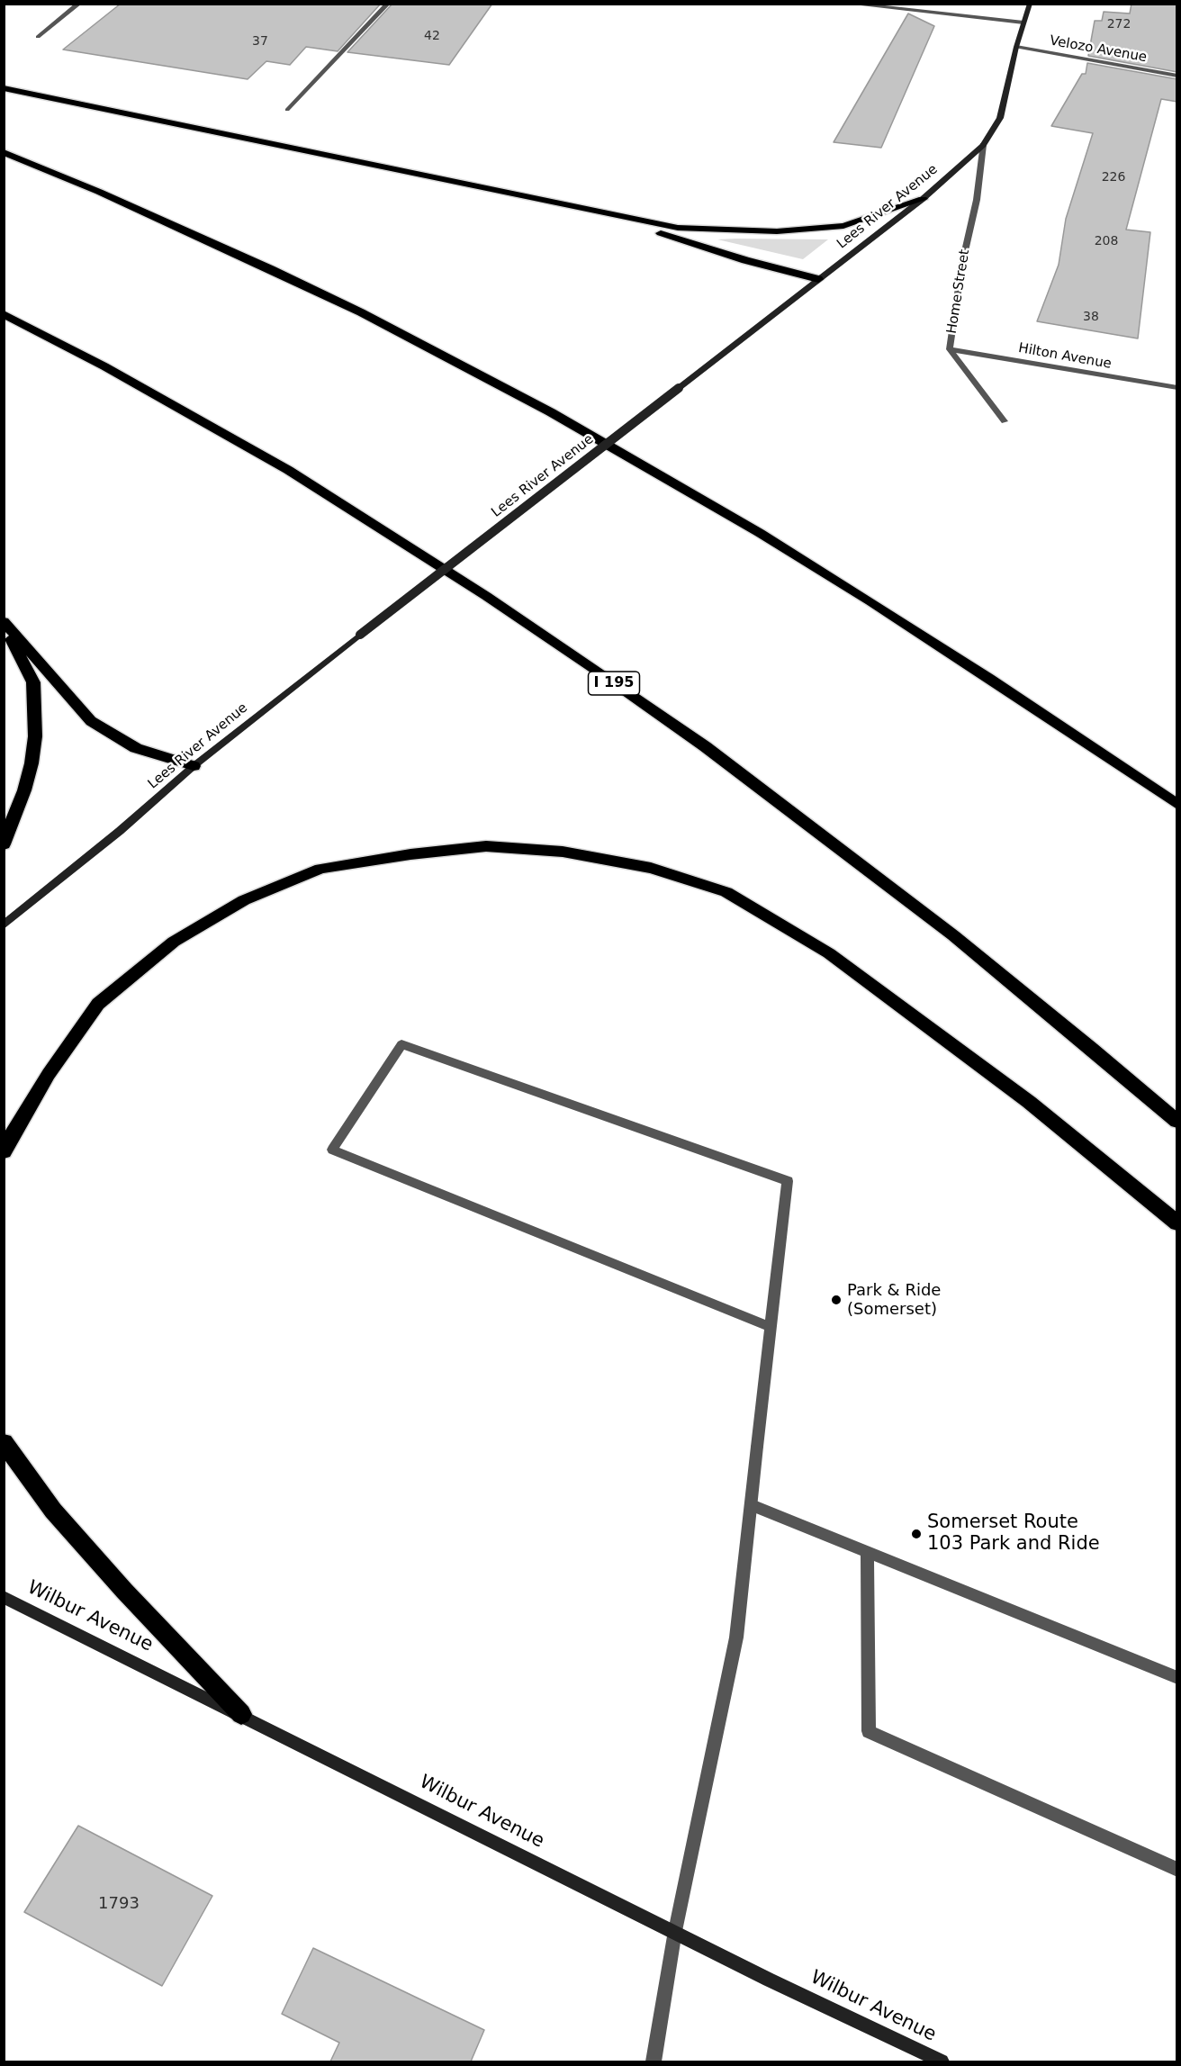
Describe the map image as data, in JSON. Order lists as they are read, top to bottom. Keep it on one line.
{"streets":{"highway":["I 195"],"main road":["Lees River Avenue","Wilbur Avenue"],"street":["Velozo Avenue","Home Street","Hilton Avenue"]},"crossings":[["Velozo Avenue","Lees River Avenue"],["Lees River Avenue","Home Street"],["Home Street","Hilton Avenue"]],"places":["Park & Ride (Somerset)","Somerset Route 103 Park and Ride"],"house_numbers":["272","42","37","226","208","38","1793"]}
